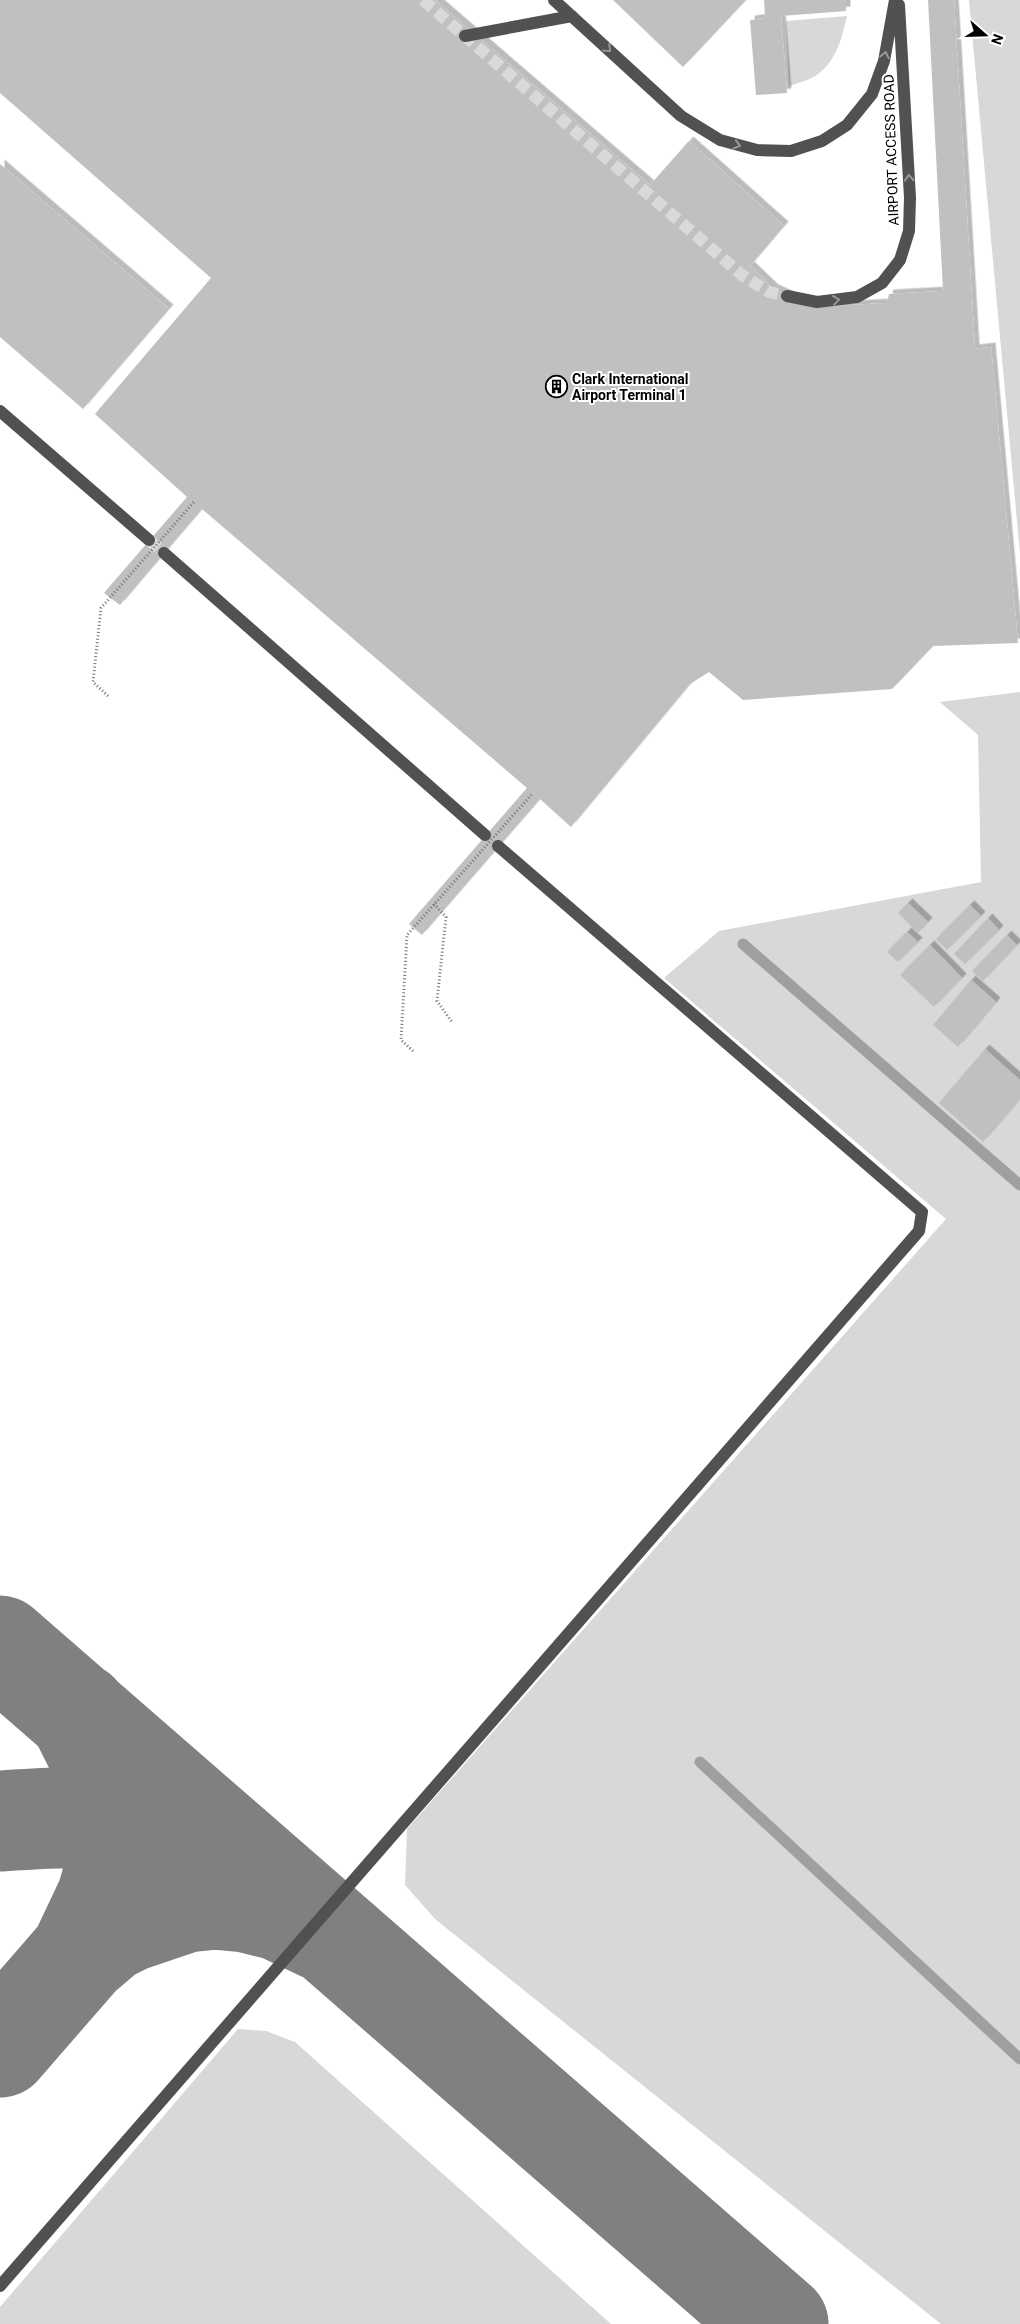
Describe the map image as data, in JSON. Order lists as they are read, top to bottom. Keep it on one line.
{"streets":{"street":["AIRPORT ACCESS ROAD"]},"places":{"building":["Clark International Airport Terminal 1"]},"north":"right"}
